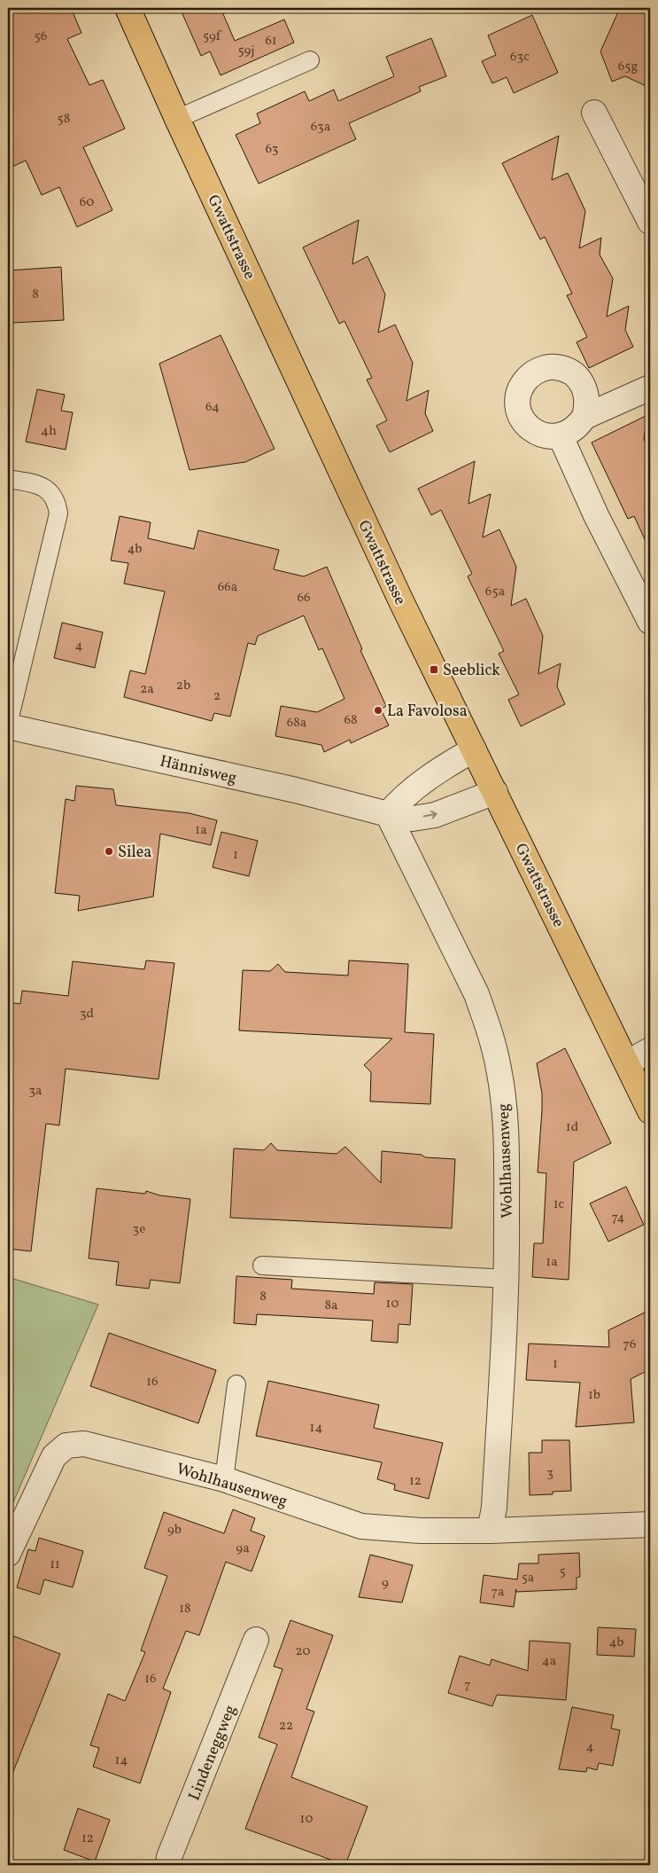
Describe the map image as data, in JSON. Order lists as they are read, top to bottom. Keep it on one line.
{"streets":{"main road":["Gwattstrasse"],"street":["Hännisweg","Wohlhausenweg","Lindeneggweg"]},"crossings":[["Gwattstrasse","Hännisweg"],["Hännisweg","Wohlhausenweg"]],"places":{"transit":["Seeblick"],"other":["La Favolosa","Silea"]},"house_numbers":["56","59f","61","59j","63c","65g","58","63a","63","60","8","64","4h","4b","66a","65a","66","4","2b","2a","2","68","68a","1a","1","3d","3a","1d","1c","74","3e","1a","8","10","8a","76","1","16","1b","14","3","12","9b","9a","11","5","5a","9","7a","18","4b","20","4a","16","7","22","4","14","10","12"]}
